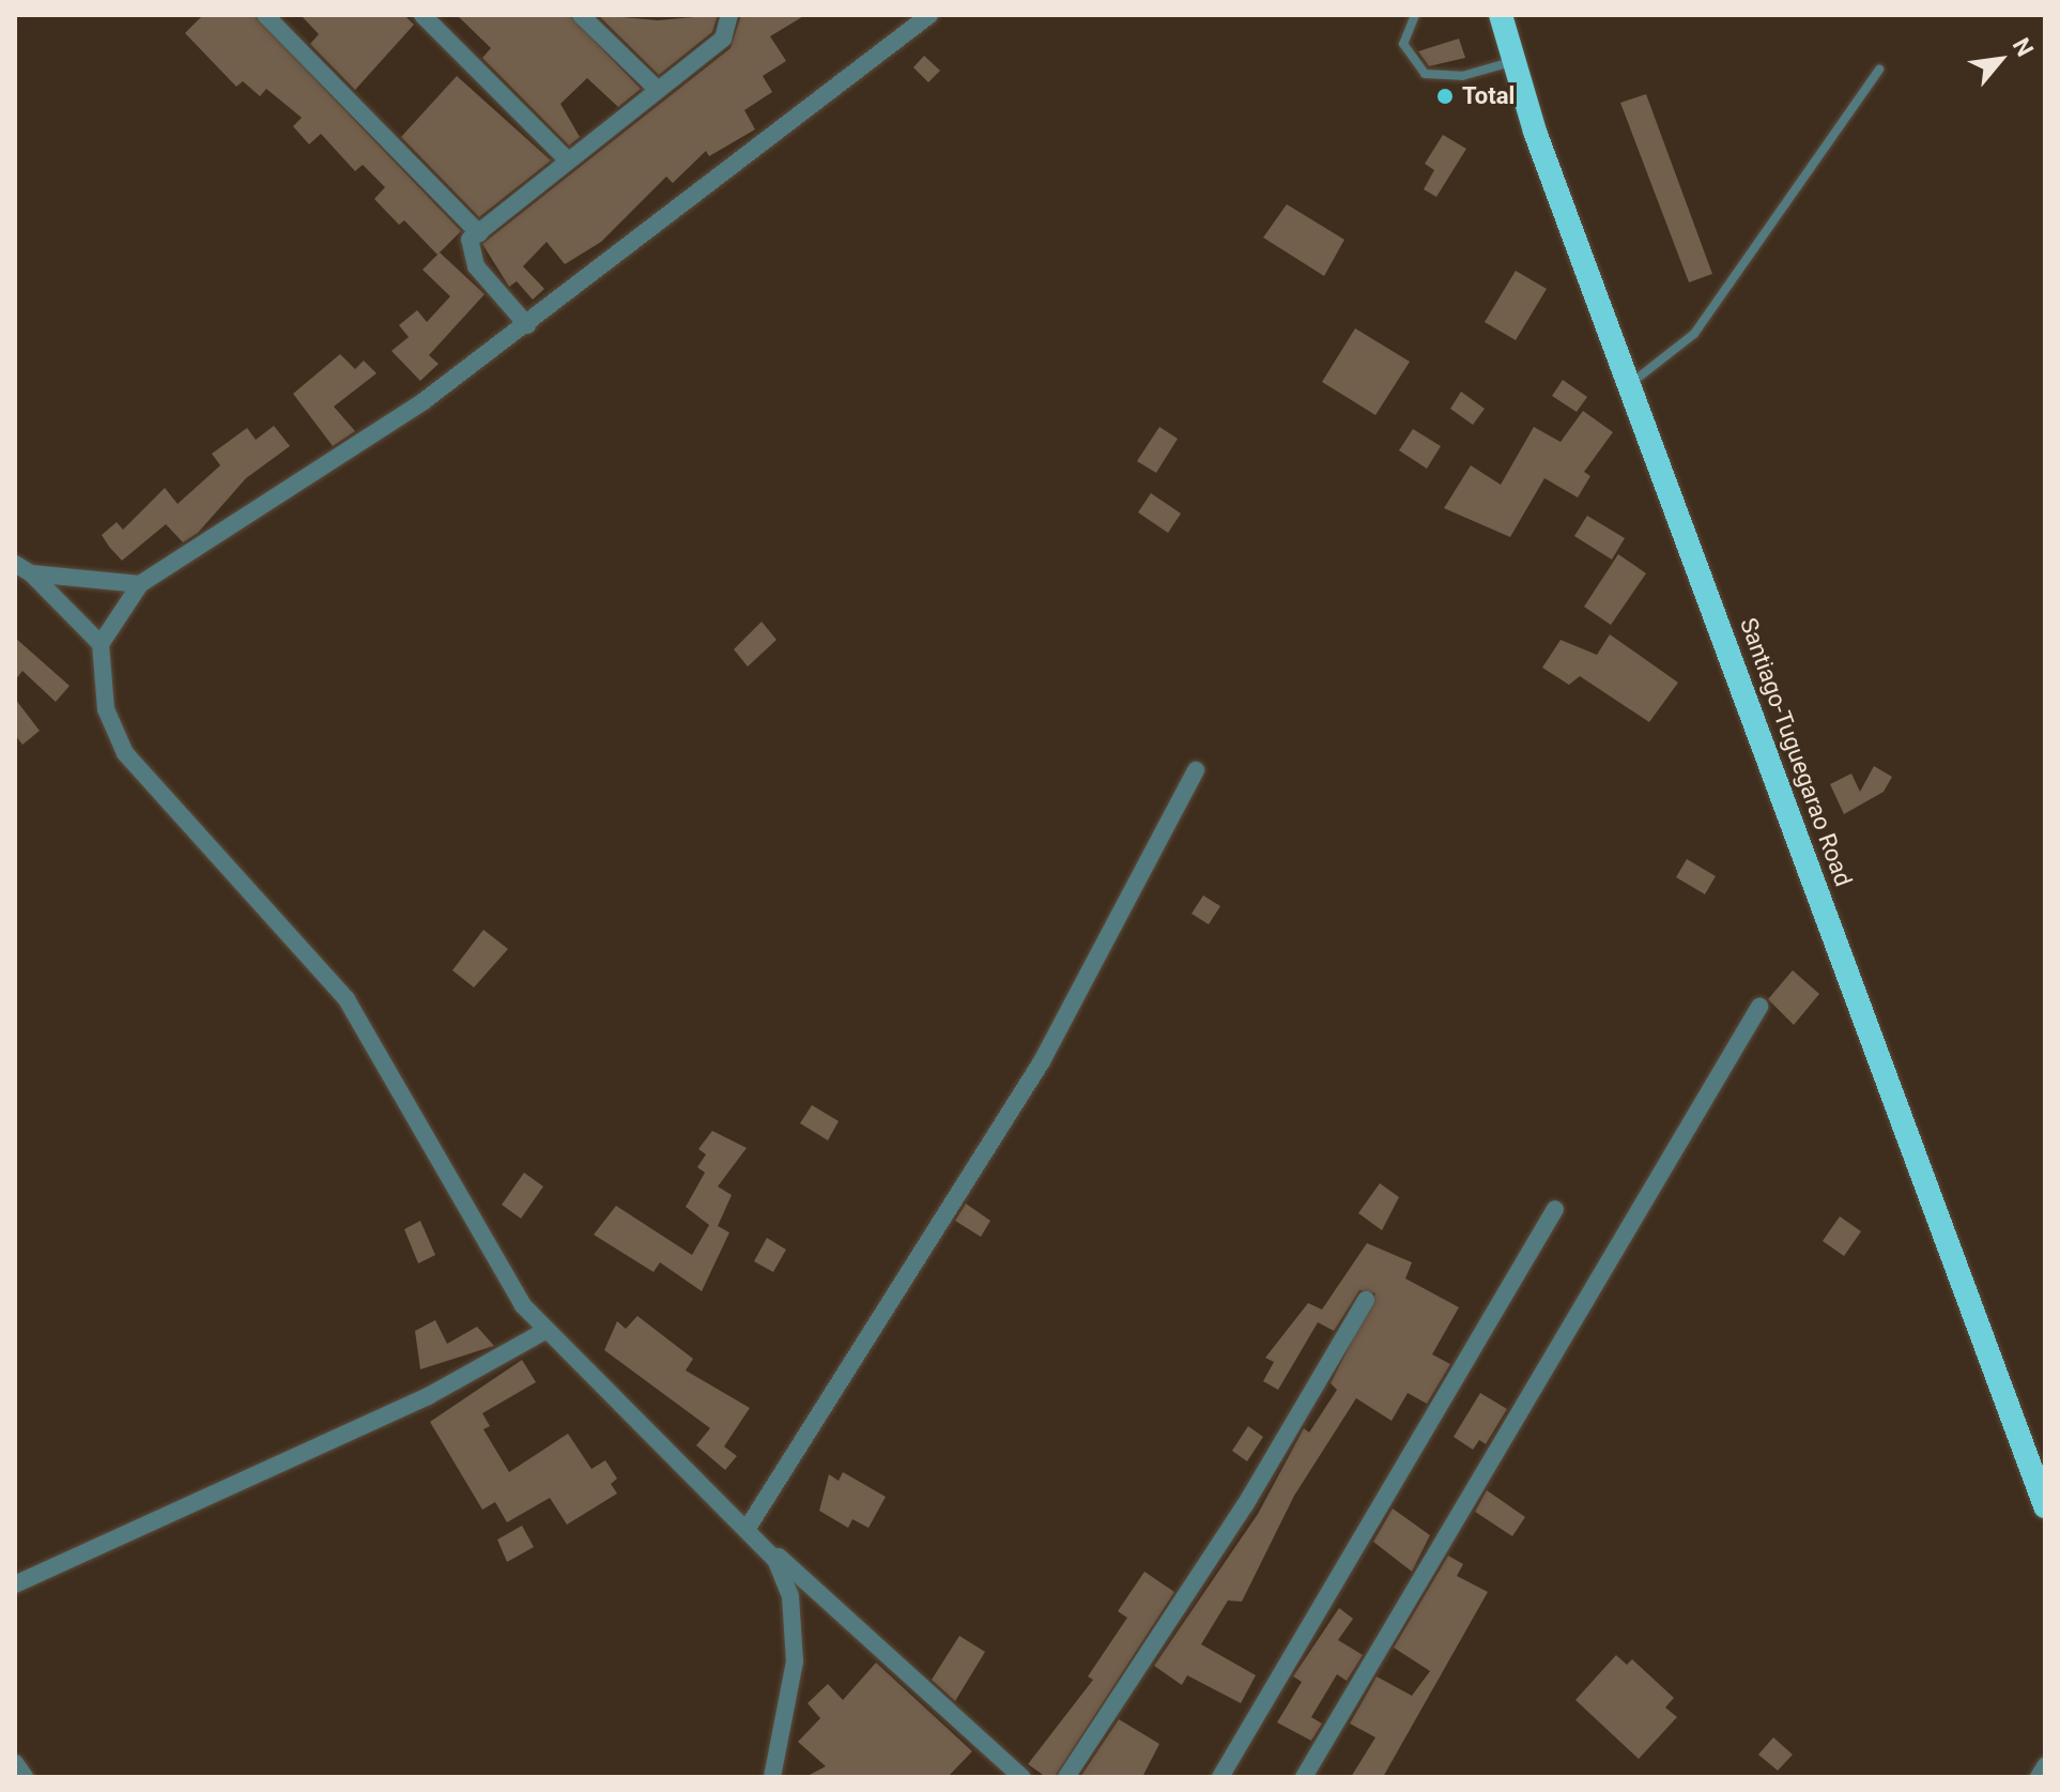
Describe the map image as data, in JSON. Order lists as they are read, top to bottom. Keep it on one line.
{"streets":{"highway":["Santiago-Tuguegarao Road"]},"places":["Total"],"north":"top right"}
